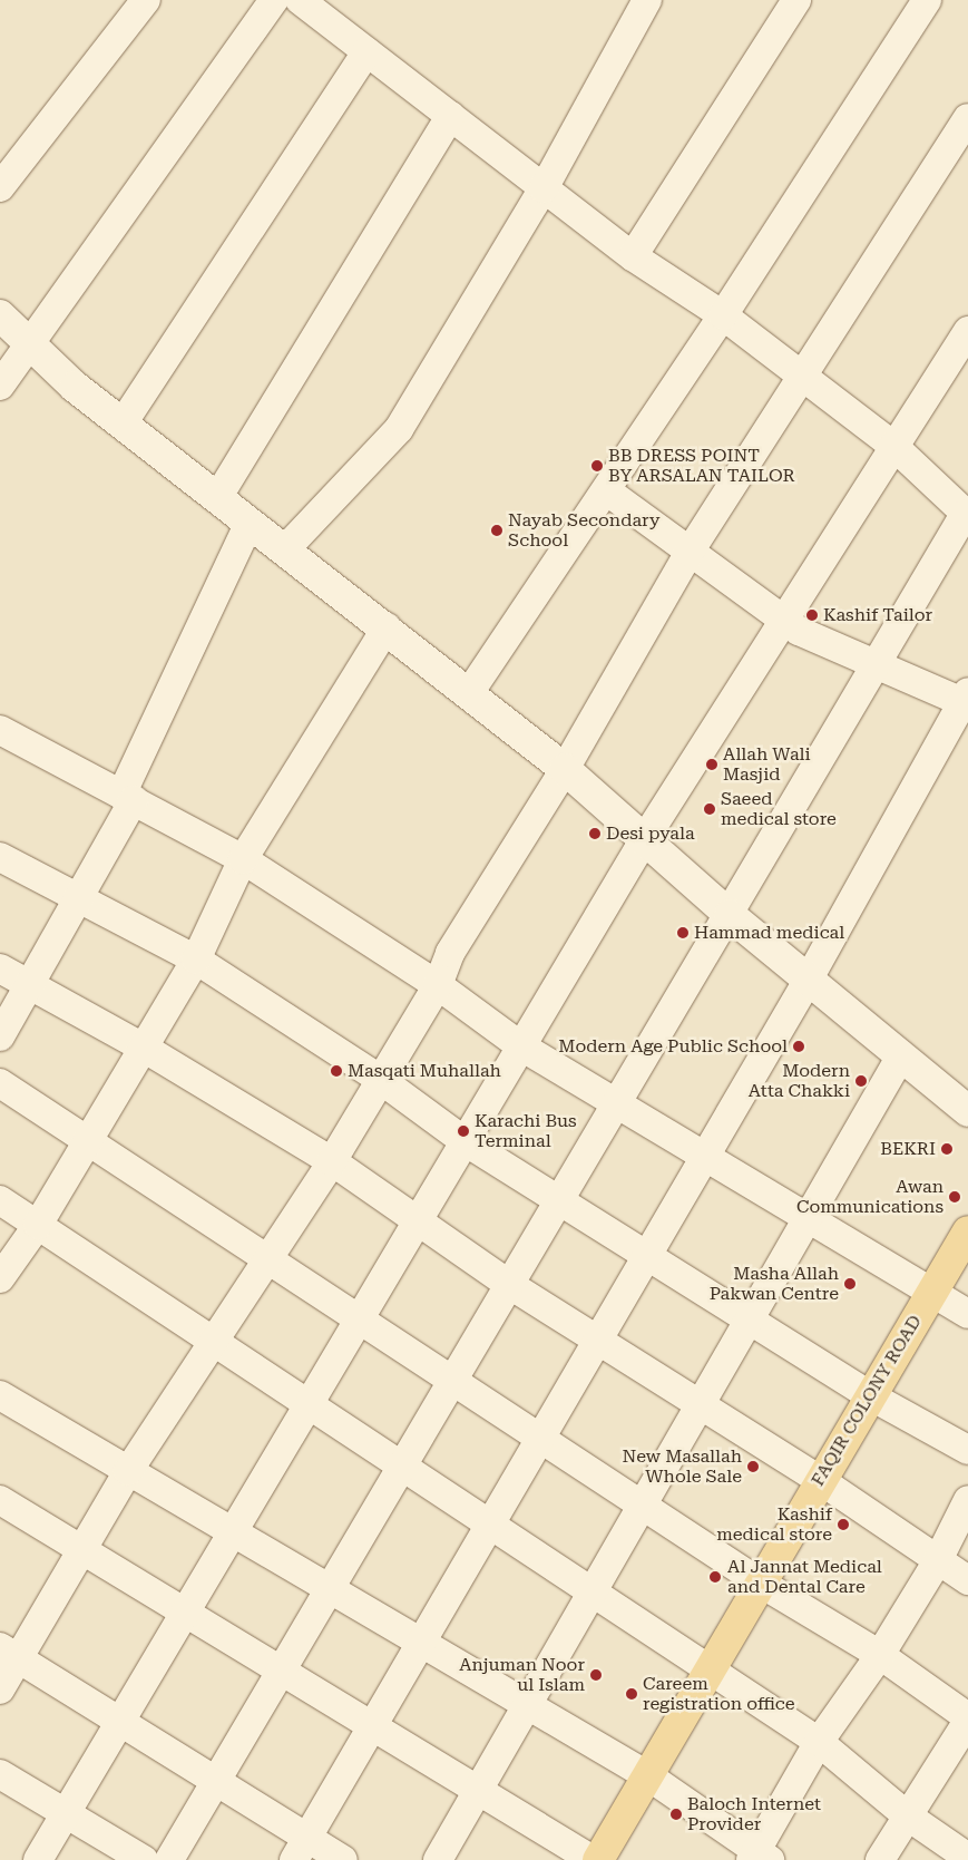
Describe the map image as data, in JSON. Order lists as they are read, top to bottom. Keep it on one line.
{"streets":{"main road":["FAQIR COLONY ROAD"]},"places":["BB DRESS POINT BY ARSALAN TAILOR","Nayab Secondary School","Kashif Tailor","Allah Wali Masjid","Saeed medical store","Desi pyala","Hammad medical","Modern Age Public School","Masqati Muhallah","Modern Atta Chakki","Karachi Bus Terminal","BEKRI","Awan Communications","Masha Allah Pakwan Centre","New Masallah Whole Sale","Kashif medical store","Al Jannat Medical and Dental Care","Anjuman Noor ul Islam","Careem registration office","Baloch Internet Provider"]}
